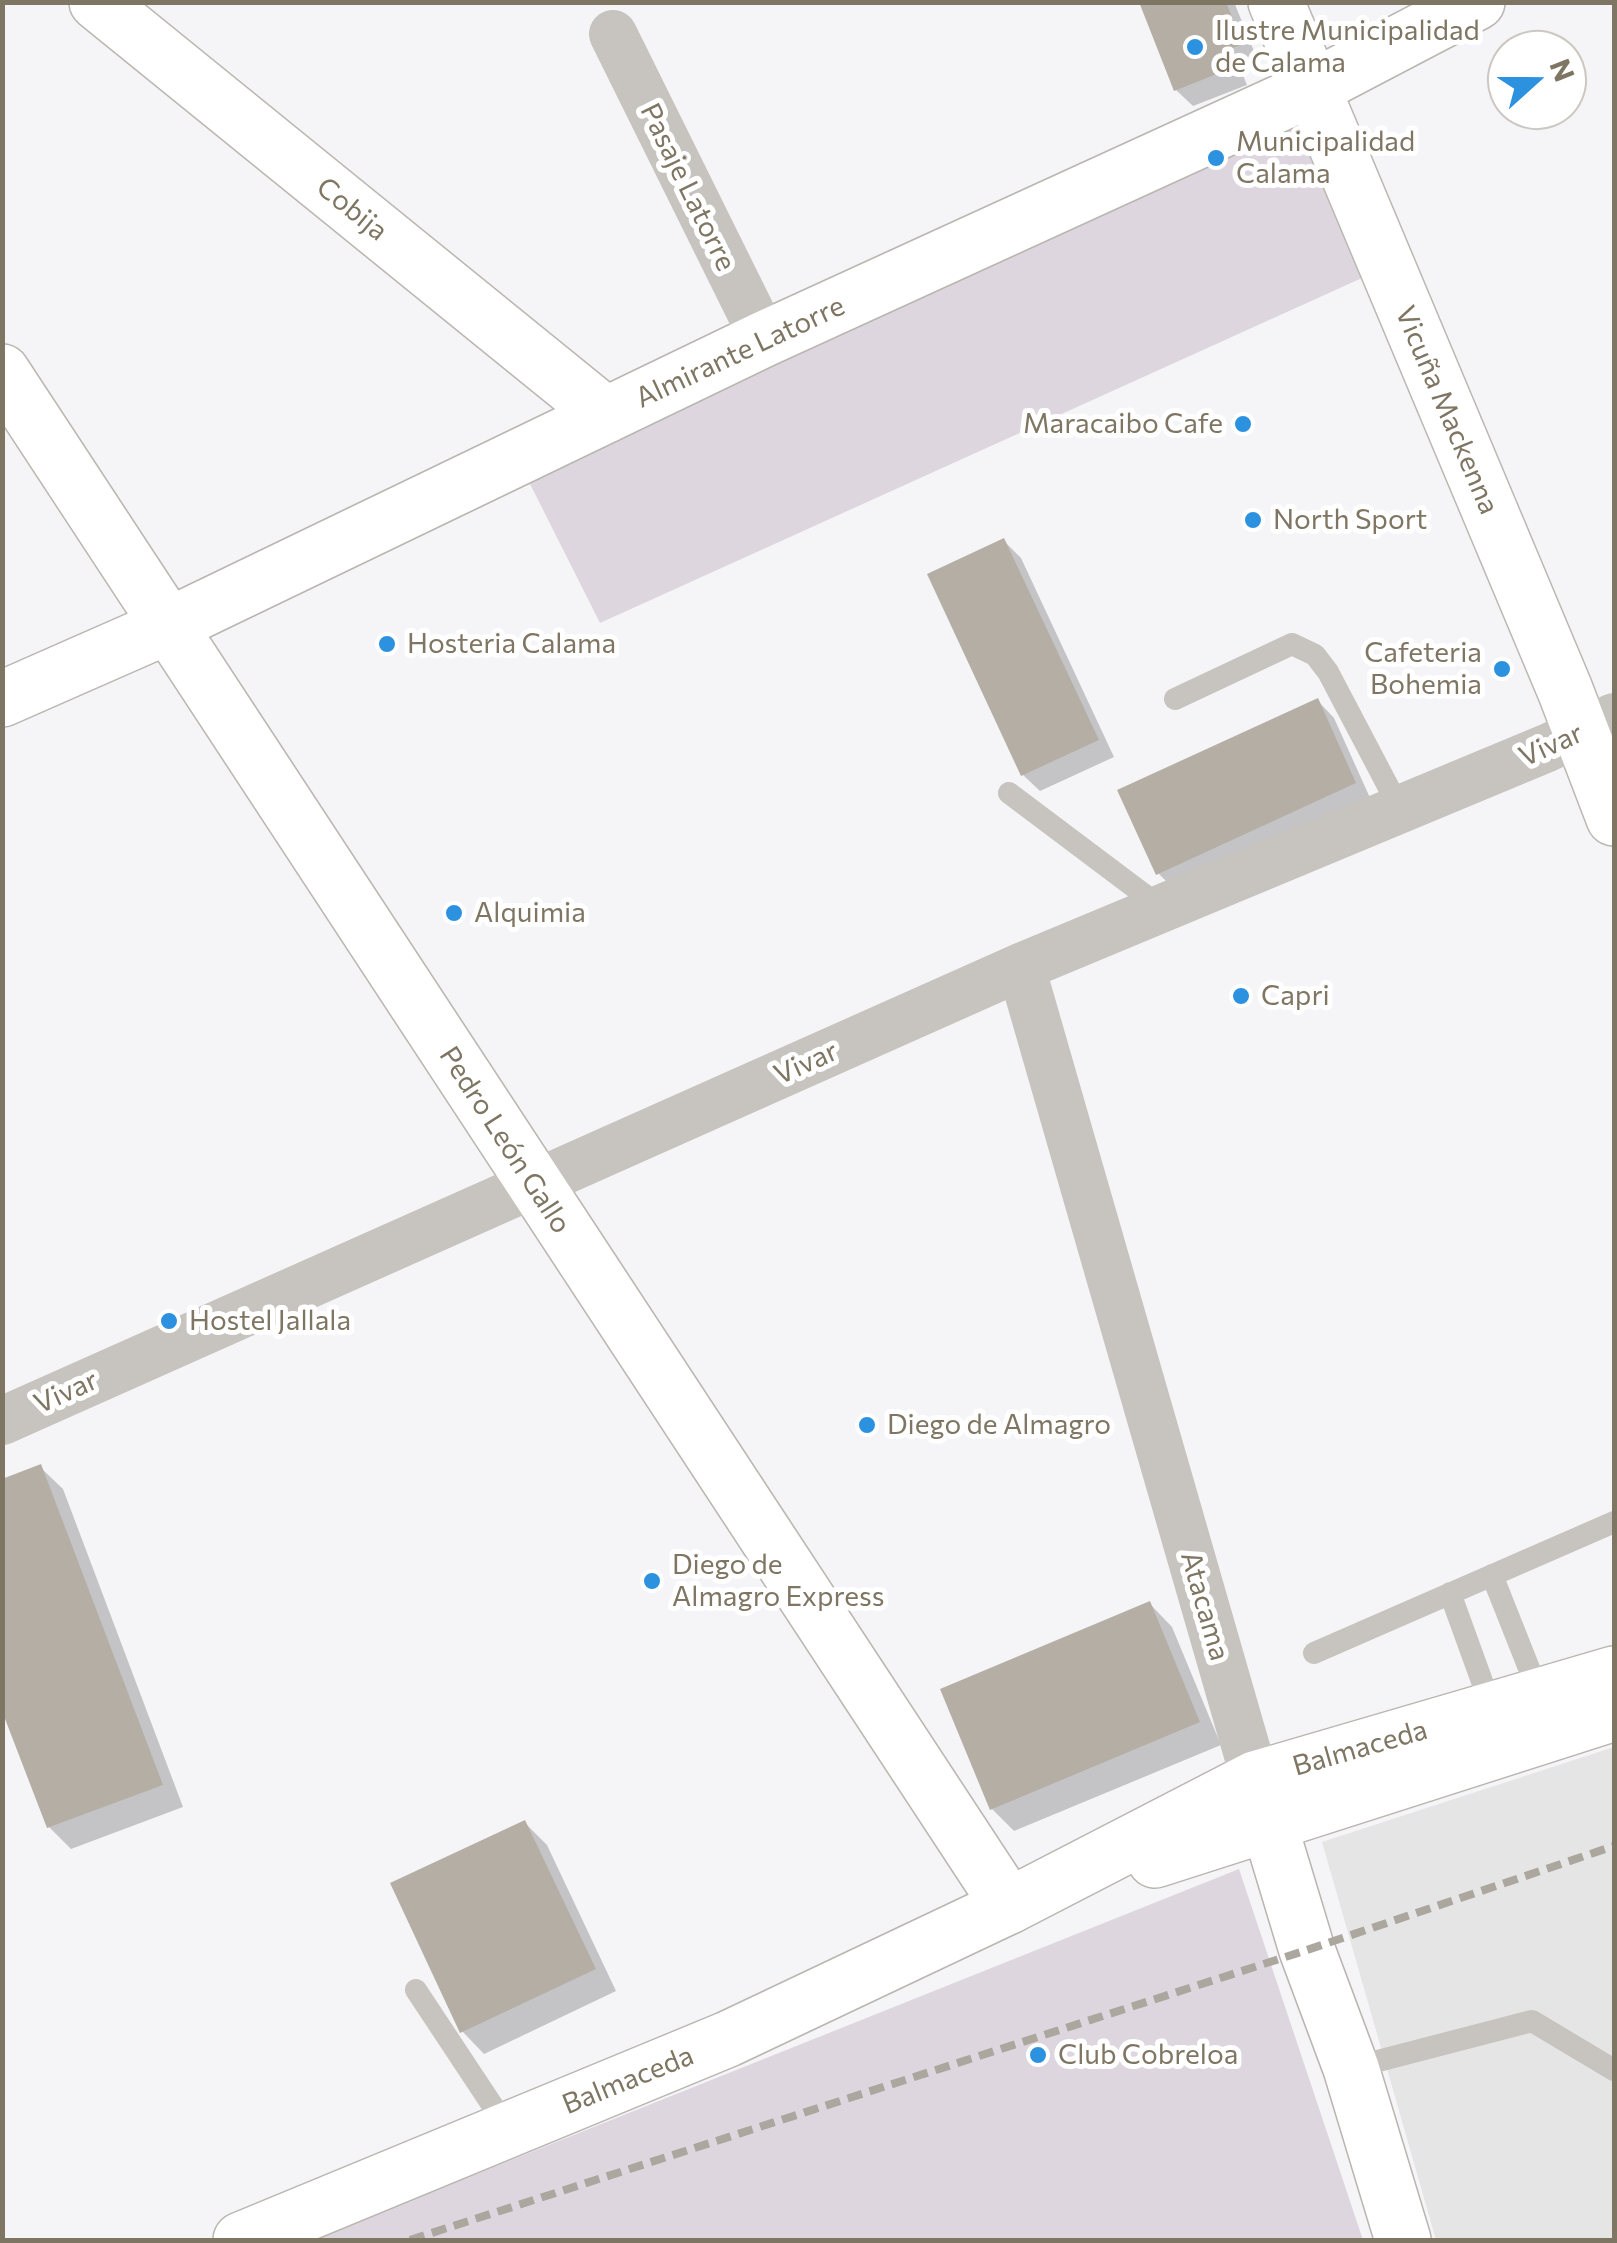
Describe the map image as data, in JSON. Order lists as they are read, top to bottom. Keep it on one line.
{"streets":{"main road":["Cobija","Almirante Latorre","Vicuña Mackenna","Pedro León Gallo","Atacama","Balmaceda"],"street":["Pasaje Latorre","Vivar"]},"crossings":[["Pasaje Latorre","Almirante Latorre"],["Cobija","Almirante Latorre"],["Almirante Latorre","Vicuña Mackenna"],["Almirante Latorre","Pedro León Gallo"],["Vicuña Mackenna","Vivar"],["Vivar","Pedro León Gallo"],["Vivar","Atacama"],["Pedro León Gallo","Balmaceda"],["Atacama","Balmaceda"]],"places":["Ilustre Municipalidad de Calama","Municipalidad Calama","Maracaibo Cafe","North Sport","Hosteria Calama","Cafeteria Bohemia","Alquimia","Capri","Hostel Jallala","Diego de Almagro","Diego de Almagro Express","Club Cobreloa"],"north":"right"}
